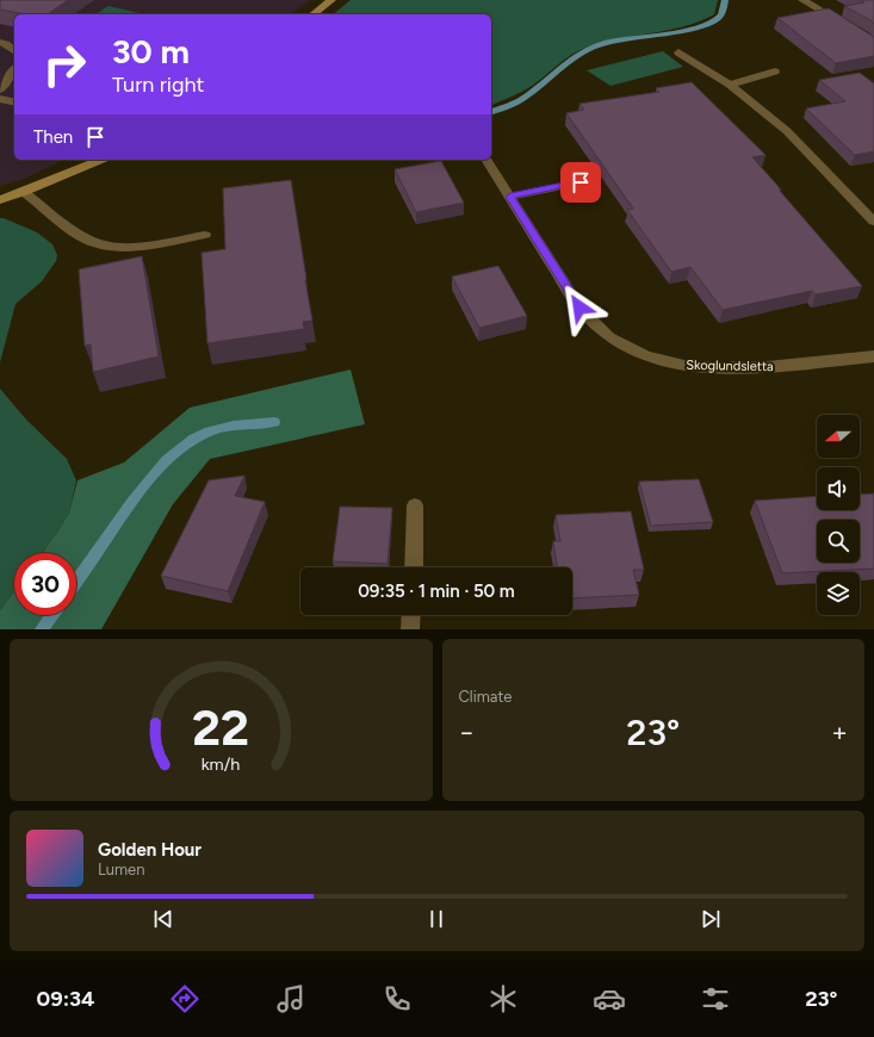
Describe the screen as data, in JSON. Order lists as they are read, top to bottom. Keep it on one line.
{"streets":{"street":["Skoglundsletta"]},"north":"left","page":{"turn":["30 m","Turn right"],"then":"Then","limit":"30","trip":"09:35 · 1 min · 50 m","tile":"Climate","heat":["−","23°","+"],"song":["Golden Hour","Lumen"],"tabs":["09:34","23°"],"gauge":["22","km/h"]}}
